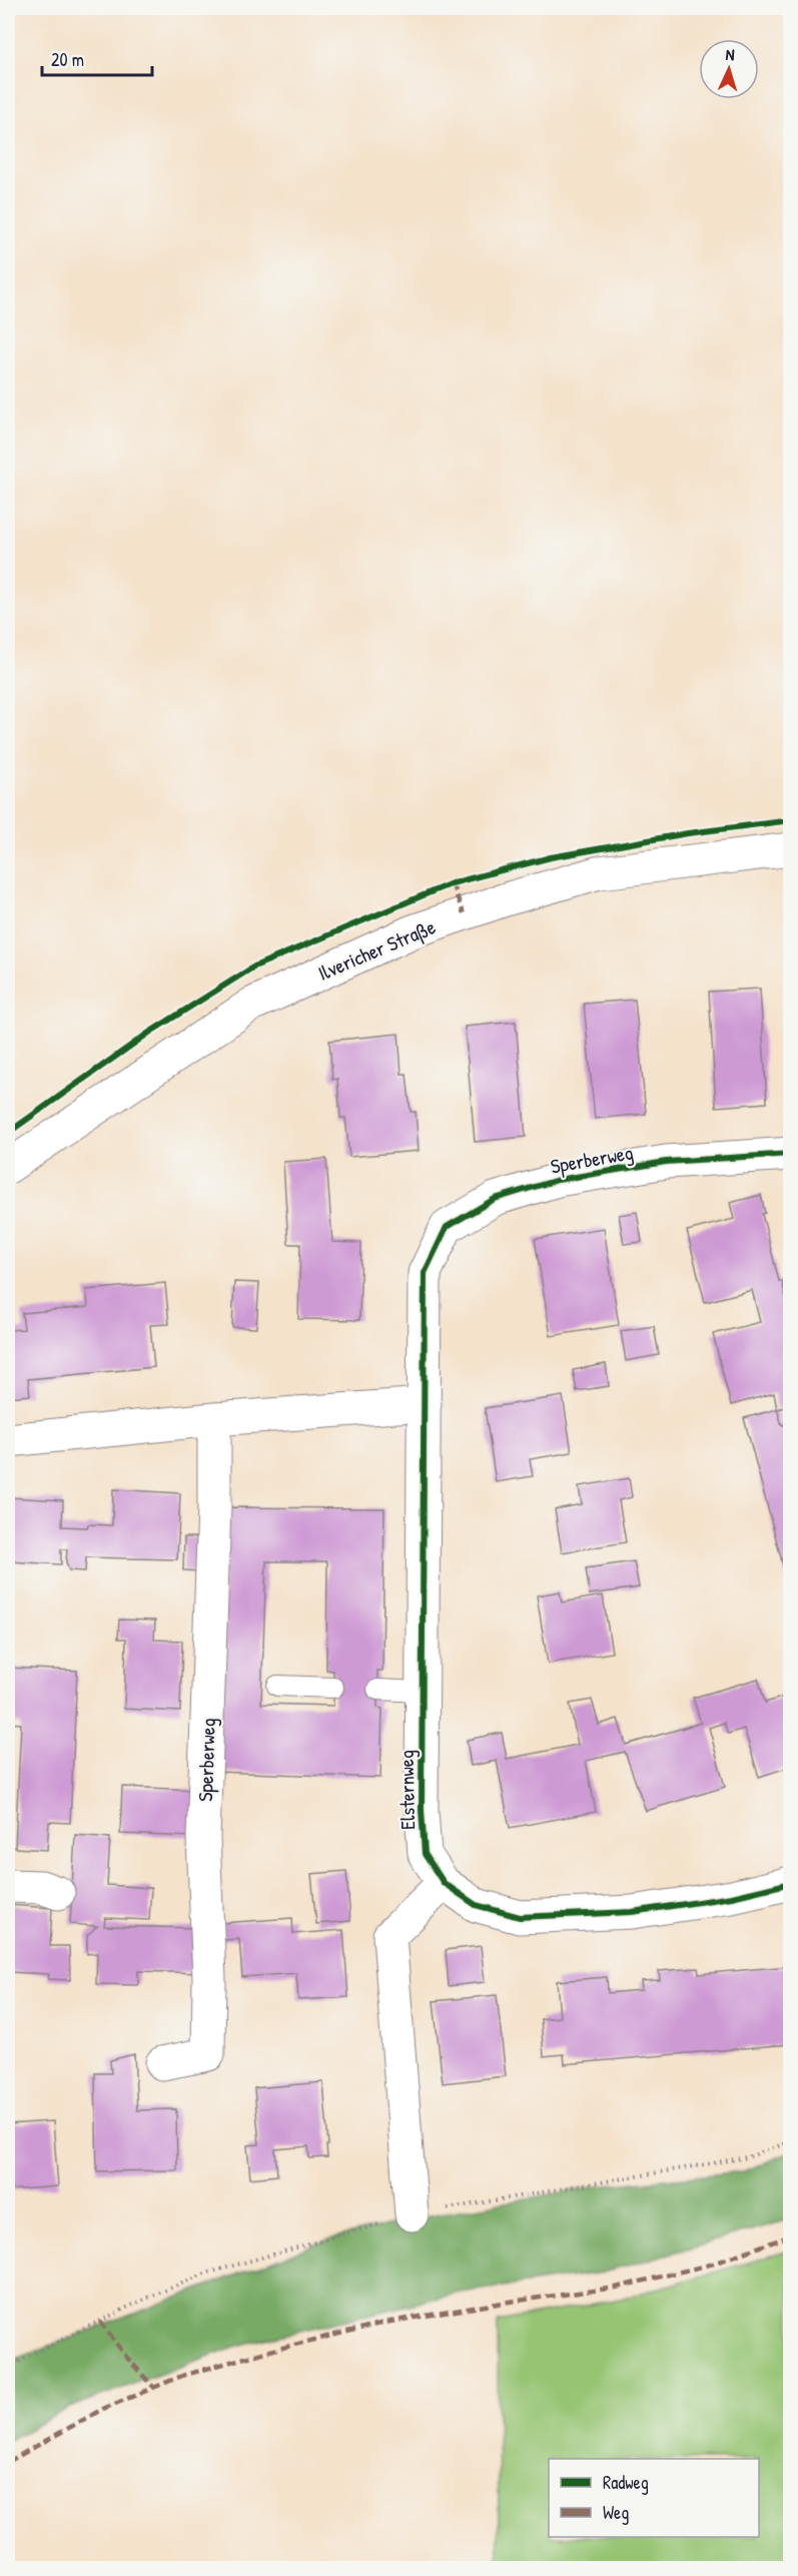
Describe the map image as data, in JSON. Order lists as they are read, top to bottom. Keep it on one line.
{"streets":{"street":["Ilvericher Straße","Sperberweg","Elsternweg"]},"crossings":[["Sperberweg","Elsternweg"]],"legend":["Radweg","Weg"],"scale_bar":"20 m","north":"top"}
